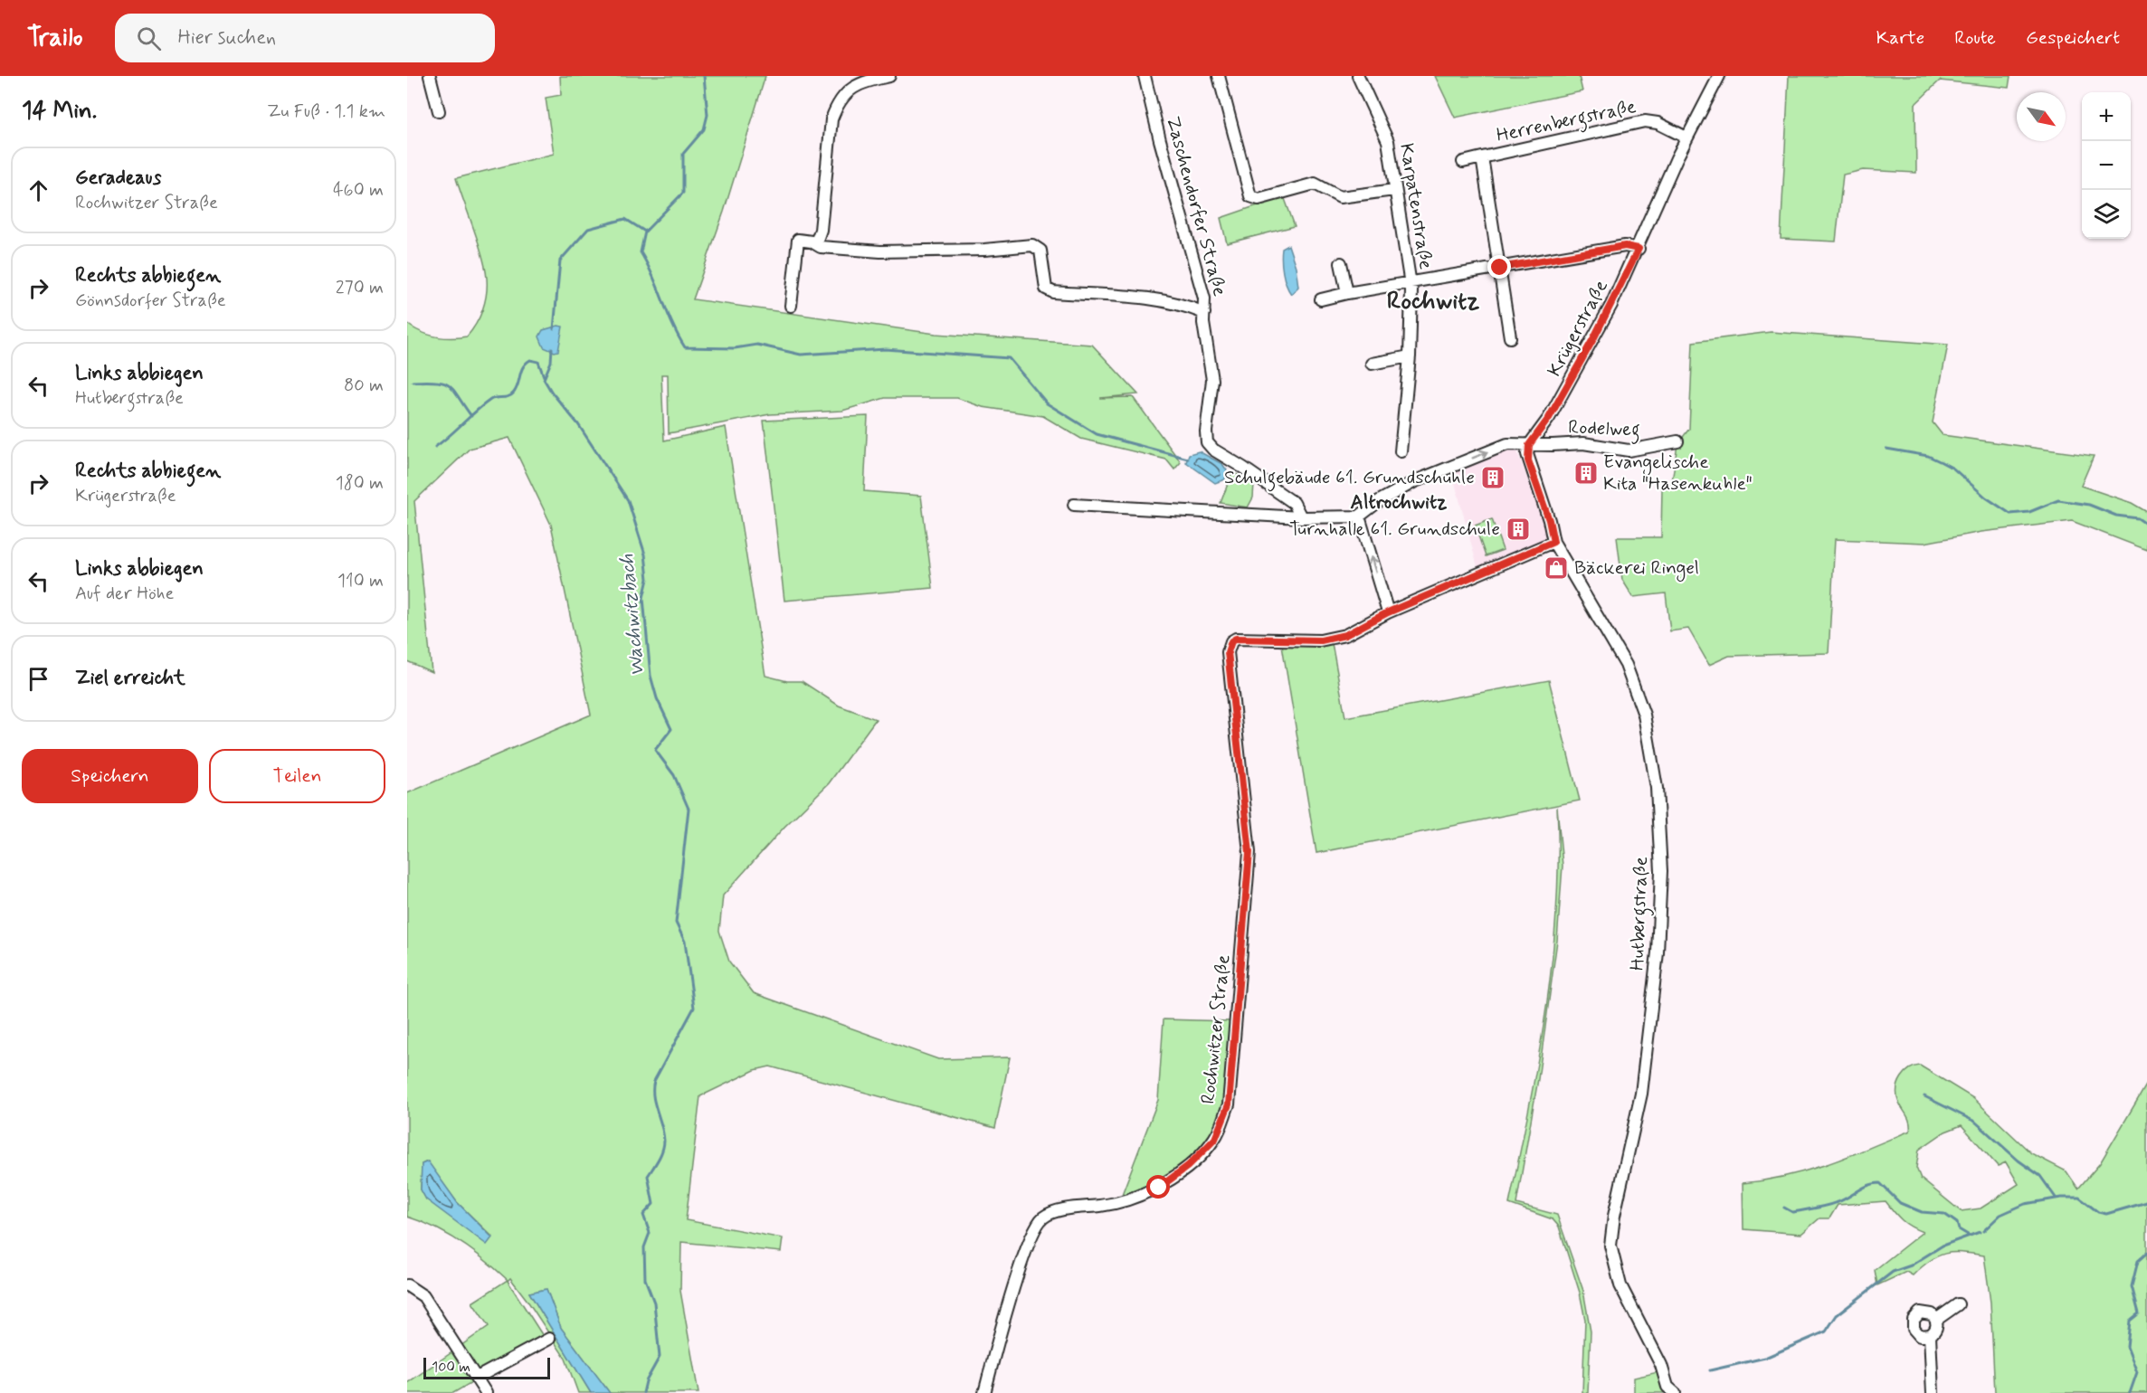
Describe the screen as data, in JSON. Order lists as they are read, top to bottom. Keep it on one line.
{"streets":{"street":["Herrenbergstraße","Zaschendorfer Straße","Karpatenstraße","Krügerstraße","Rodelweg","Hutbergstraße","Rochwitzer Straße"]},"crossings":[["Herrenbergstraße","Krügerstraße"],["Krügerstraße","Rodelweg"],["Krügerstraße","Hutbergstraße"],["Rodelweg","Hutbergstraße"]],"districts":["Rochwitz","Altrochwitz"],"water":["Wachwitzbach"],"places":{"building":["Evangelische Kita \"Hasenkuhle\"","Schulgebäude 61. Grundschuhle","Turnhalle 61. Grundschule"],"shop":["Bäckerei Ringel"]},"scale_bar":"100 m","north":"bottom right","page":{"header":"Trailo","search":"Hier suchen","nav":["Karte","Route","Gespeichert"],"heading":["14 Min.","Zu Fuß · 1.1 km"],"map_buttons":["+","−"],"list":[["Geradeaus","Rochwitzer Straße","460 m"],["Rechts abbiegen","Gönnsdorfer Straße","270 m"],["Links abbiegen","Hutbergstraße","80 m"],["Rechts abbiegen","Krügerstraße","180 m"],["Links abbiegen","Auf der Höhe","110 m"],"Ziel erreicht"],"buttons":["Speichern","Teilen"],"scale":"100 m"}}
